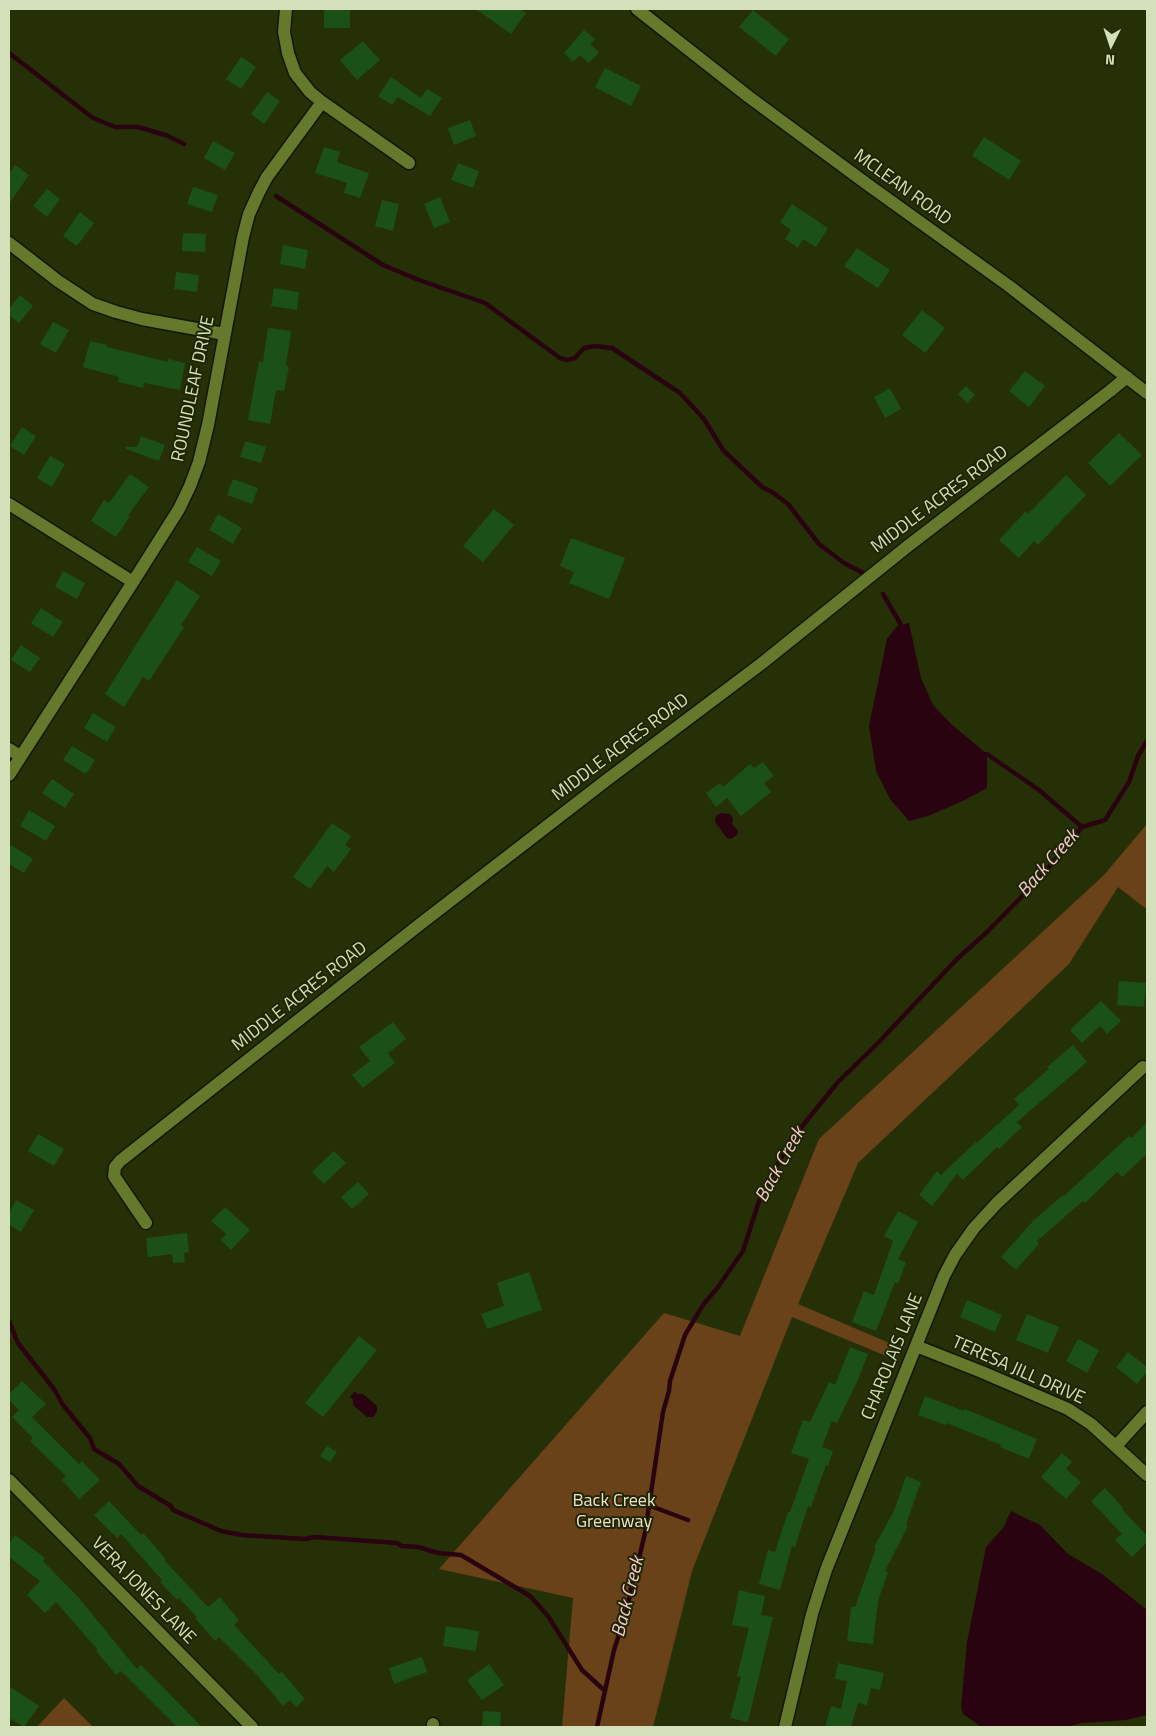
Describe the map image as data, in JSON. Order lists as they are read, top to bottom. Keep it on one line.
{"streets":{"street":["MCLEAN ROAD","ROUNDLEAF DRIVE","MIDDLE ACRES ROAD","CHAROLAIS LANE","TERESA JILL DRIVE","VERA JONES LANE"]},"crossings":[["MCLEAN ROAD","MIDDLE ACRES ROAD"],["CHAROLAIS LANE","TERESA JILL DRIVE"]],"water":["Back Creek"],"parks":["Back Creek Greenway"],"north":"bottom"}
